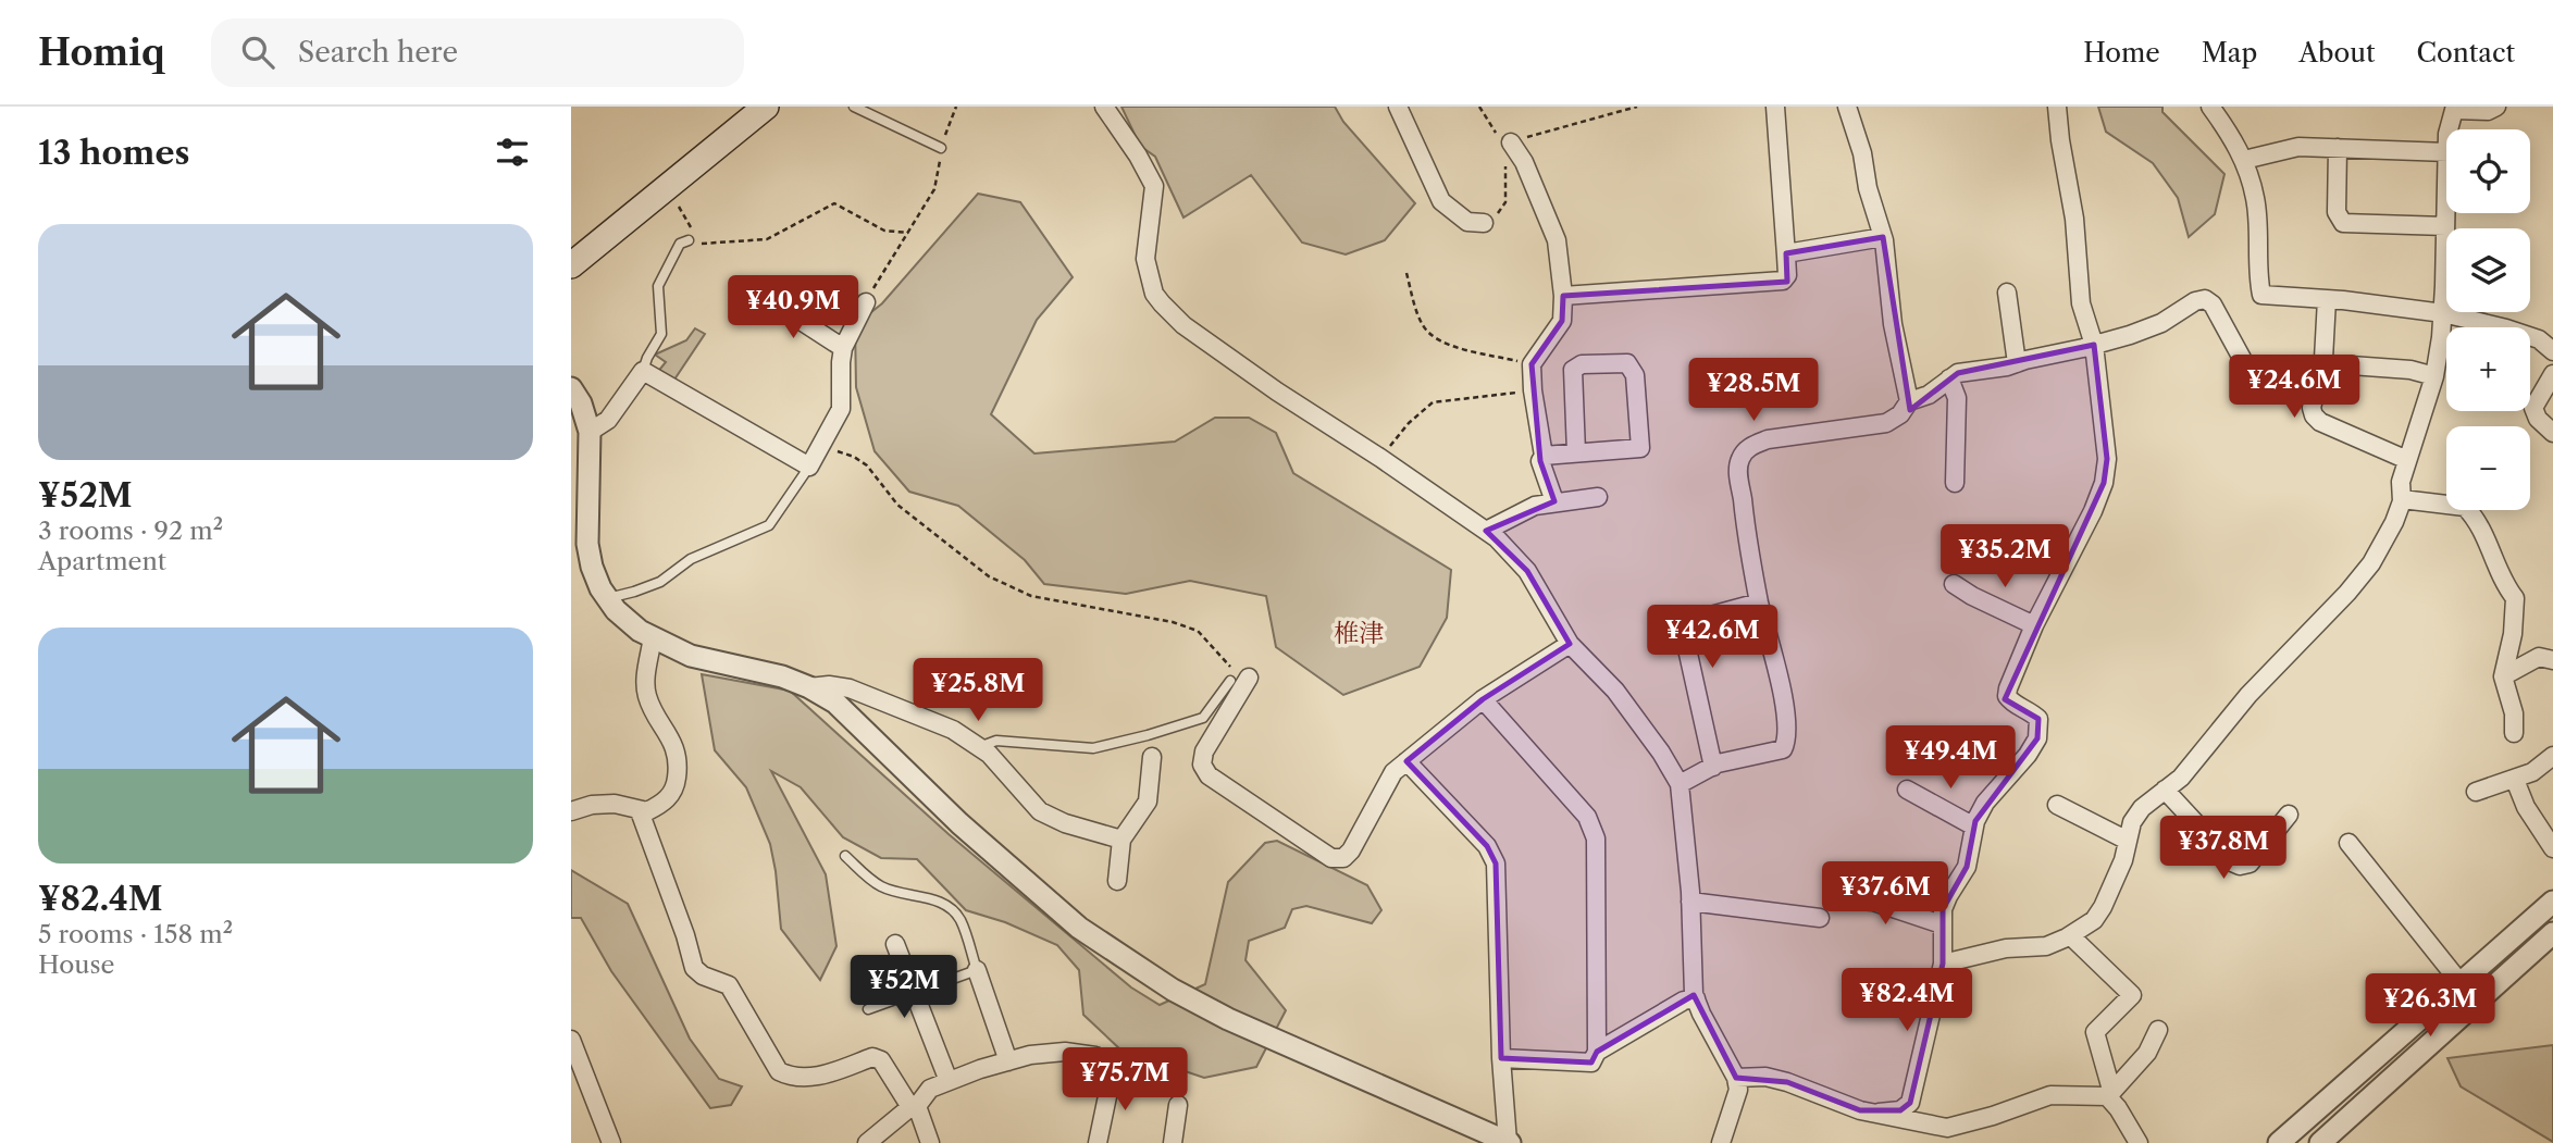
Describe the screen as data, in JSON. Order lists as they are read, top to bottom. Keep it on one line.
{"districts":["椎津"],"page":{"header":"Homiq","search":"Search here","nav":["Home","Map","About","Contact"],"heading":"13 homes","map_buttons":["+","−"],"list":[{"name":"¥52M","note":"3 rooms · 92 m² · Apartment"},{"name":"¥82.4M","note":"5 rooms · 158 m² · House"}],"price":["¥40.9M","¥24.6M","¥28.5M","¥35.2M","¥42.6M","¥25.8M","¥49.4M","¥37.8M","¥37.6M","¥52M","¥82.4M","¥26.3M","¥75.7M"]}}
